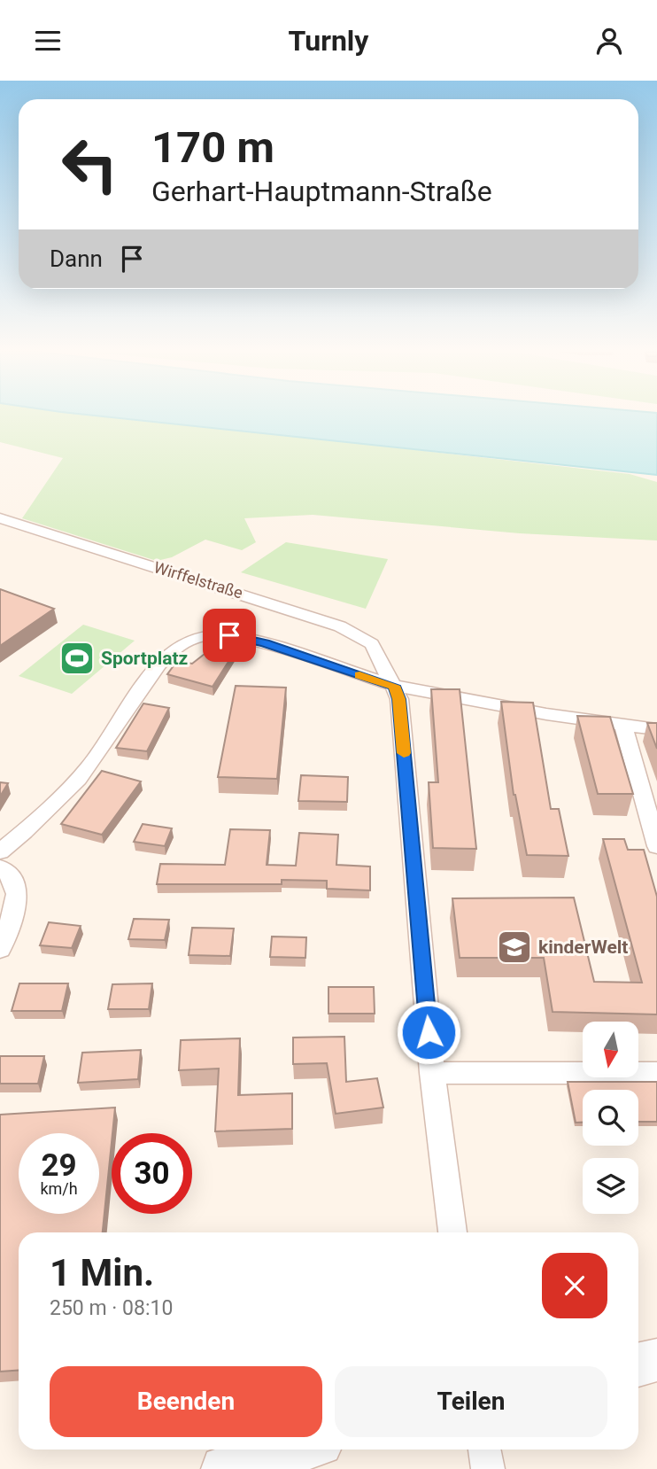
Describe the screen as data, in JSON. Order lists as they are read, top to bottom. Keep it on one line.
{"streets":{"street":["Wirffelstraße"]},"places":{"sports":["Sportplatz"],"school or university":["kinderWelt"]},"north":"bottom","page":{"header":"Turnly","turn":["170 m","Gerhart-Hauptmann-Straße"],"then":"Dann","speed":"29 km/h","limit":"30","heading":["1 Min.","250 m · 08:10"],"buttons":["Beenden","Teilen"]}}
